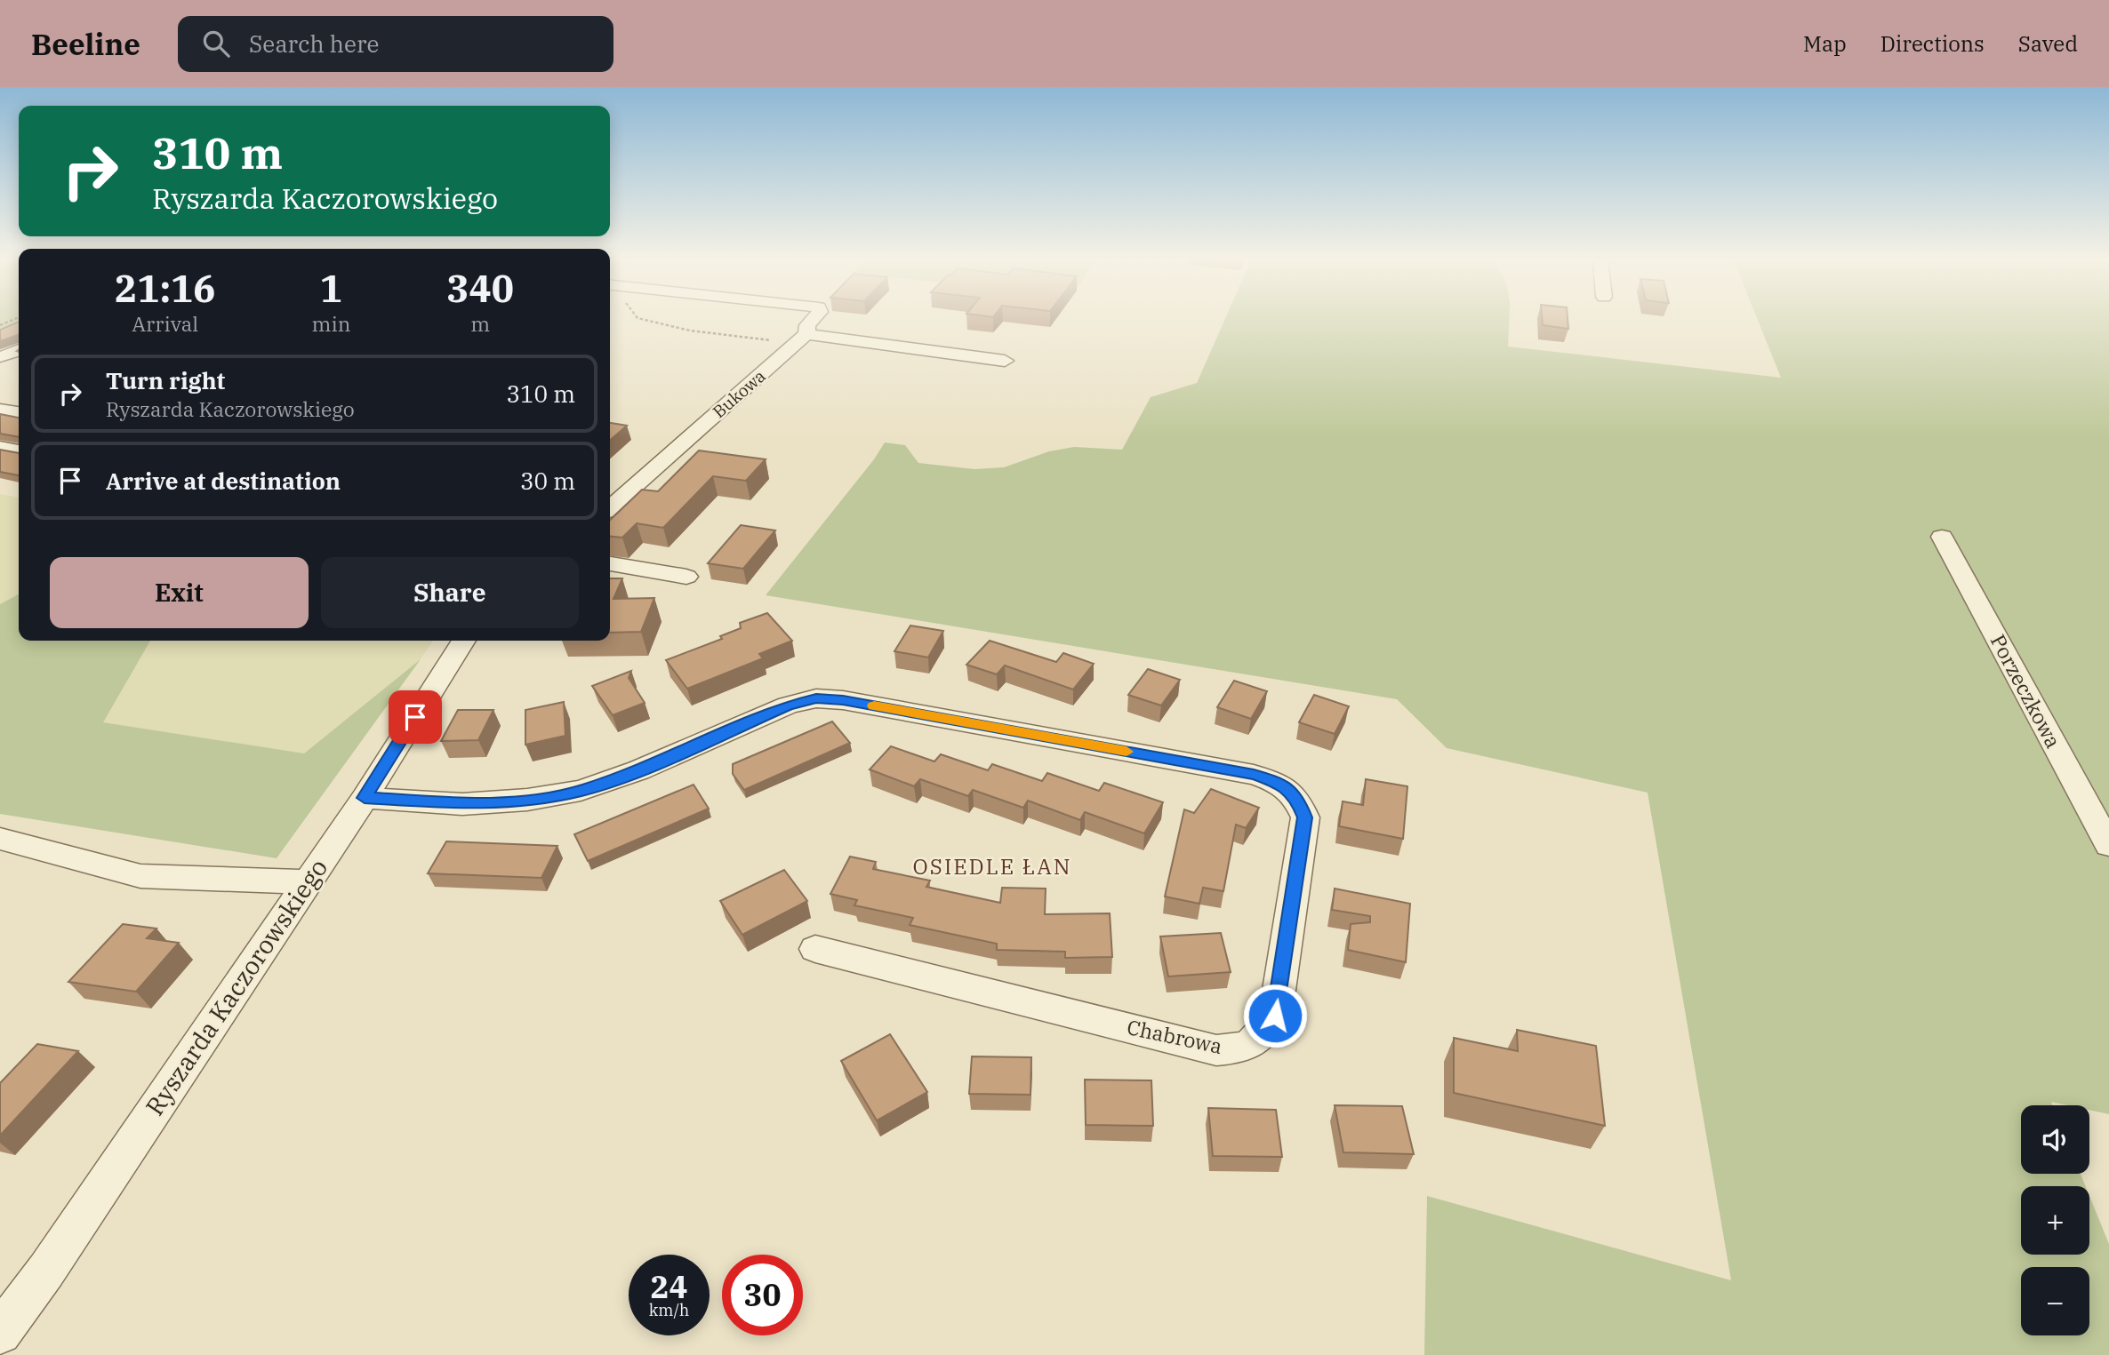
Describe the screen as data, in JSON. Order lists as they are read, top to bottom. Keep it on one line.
{"streets":{"street":["Bukowa","Porzeczkowa","Ryszarda Kaczorowskiego","Chabrowa"]},"crossings":[["Ryszarda Kaczorowskiego","Chabrowa"]],"districts":["OSIEDLE ŁAN"],"page":{"header":"Beeline","search":"Search here","nav":["Map","Directions","Saved"],"turn":["310 m","Ryszarda Kaczorowskiego"],"eta":["21:16","Arrival","1","min","340","m"],"list":[{"name":"Turn right","note":"Ryszarda Kaczorowskiego","value":"310 m"},{"name":"Arrive at destination","value":"30 m"}],"buttons":["Exit","Share"],"map_buttons":["+","−"],"speed":"24 km/h","limit":"30"}}
